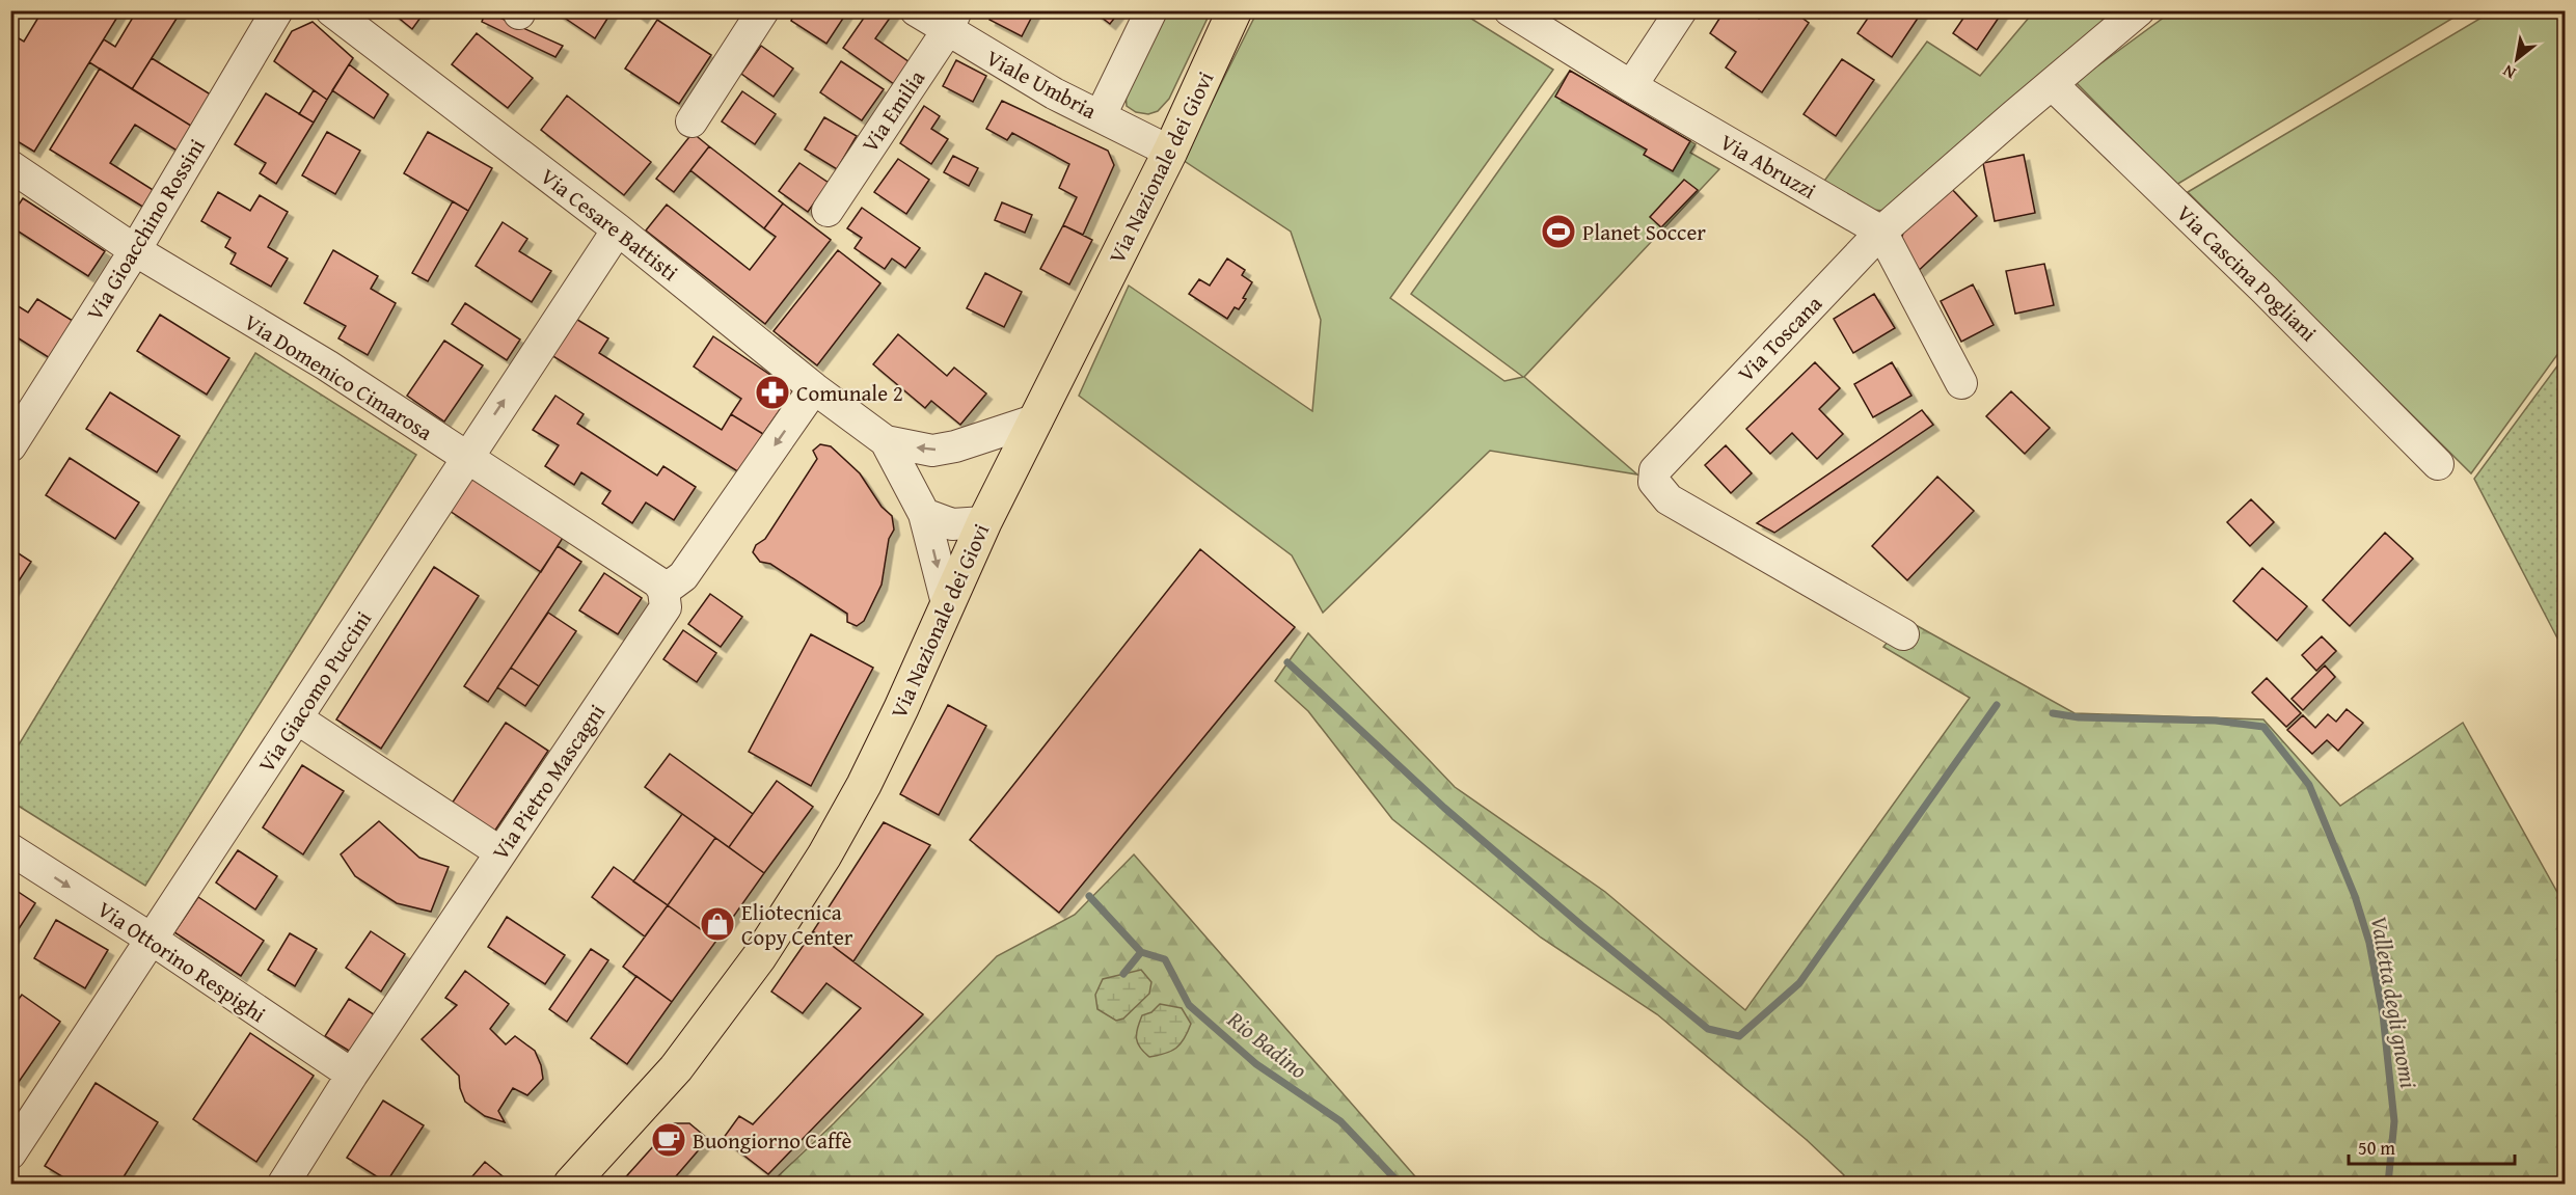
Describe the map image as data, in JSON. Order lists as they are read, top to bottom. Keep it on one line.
{"streets":{"main road":["Via Nazionale dei Giovi"],"street":["Viale Umbria","Via Emilia","Via Abruzzi","Via Cesare Battisti","Via Gioacchino Rossini","Via Cascina Pogliani","Via Toscana","Via Domenico Cimarosa","Via Giacomo Puccini","Via Pietro Mascagni","Via Ottorino Respighi"]},"crossings":[["Viale Umbria","Via Emilia"],["Viale Umbria","Via Nazionale dei Giovi"],["Via Abruzzi","Via Toscana"],["Via Nazionale dei Giovi","Via Cesare Battisti"],["Via Cesare Battisti","Via Giacomo Puccini"],["Via Gioacchino Rossini","Via Domenico Cimarosa"],["Via Cascina Pogliani","Via Toscana"],["Via Domenico Cimarosa","Via Giacomo Puccini"],["Via Domenico Cimarosa","Via Pietro Mascagni"],["Via Giacomo Puccini","Via Ottorino Respighi"],["Via Pietro Mascagni","Via Ottorino Respighi"]],"one_way":["Via Ottorino Respighi"],"water":["Valletta degli gnomi","Rio Badino"],"places":{"sports":["Planet Soccer"],"pharmacy":["Comunale 2"],"shop":["Eliotecnica Copy Center"],"cafe":["Buongiorno Caffè"]},"scale_bar":"50 m","north":"bottom left"}
